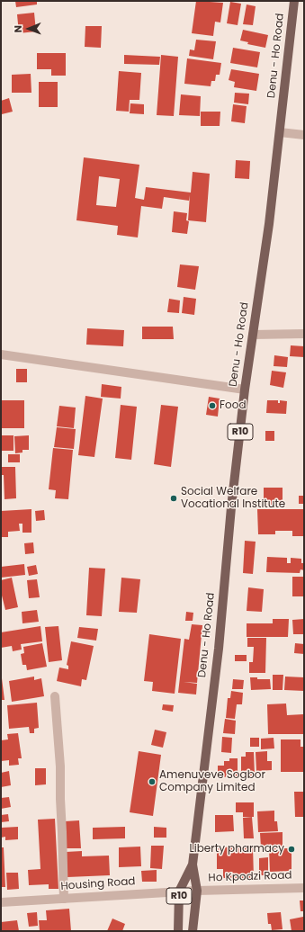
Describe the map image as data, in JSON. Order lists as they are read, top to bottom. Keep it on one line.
{"streets":{"main road":["Denu - Ho Road","R10"],"street":["Ho Kpodzi Road","Housing Road"]},"crossings":[["Denu - Ho Road","Ho Kpodzi Road"],["Denu - Ho Road","Housing Road"],["Ho Kpodzi Road","Housing Road"]],"places":["Food","Social Welfare Vocational Institute","Amenuveve Sogbor Company Limited","Liberty pharmacy"],"north":"left"}
